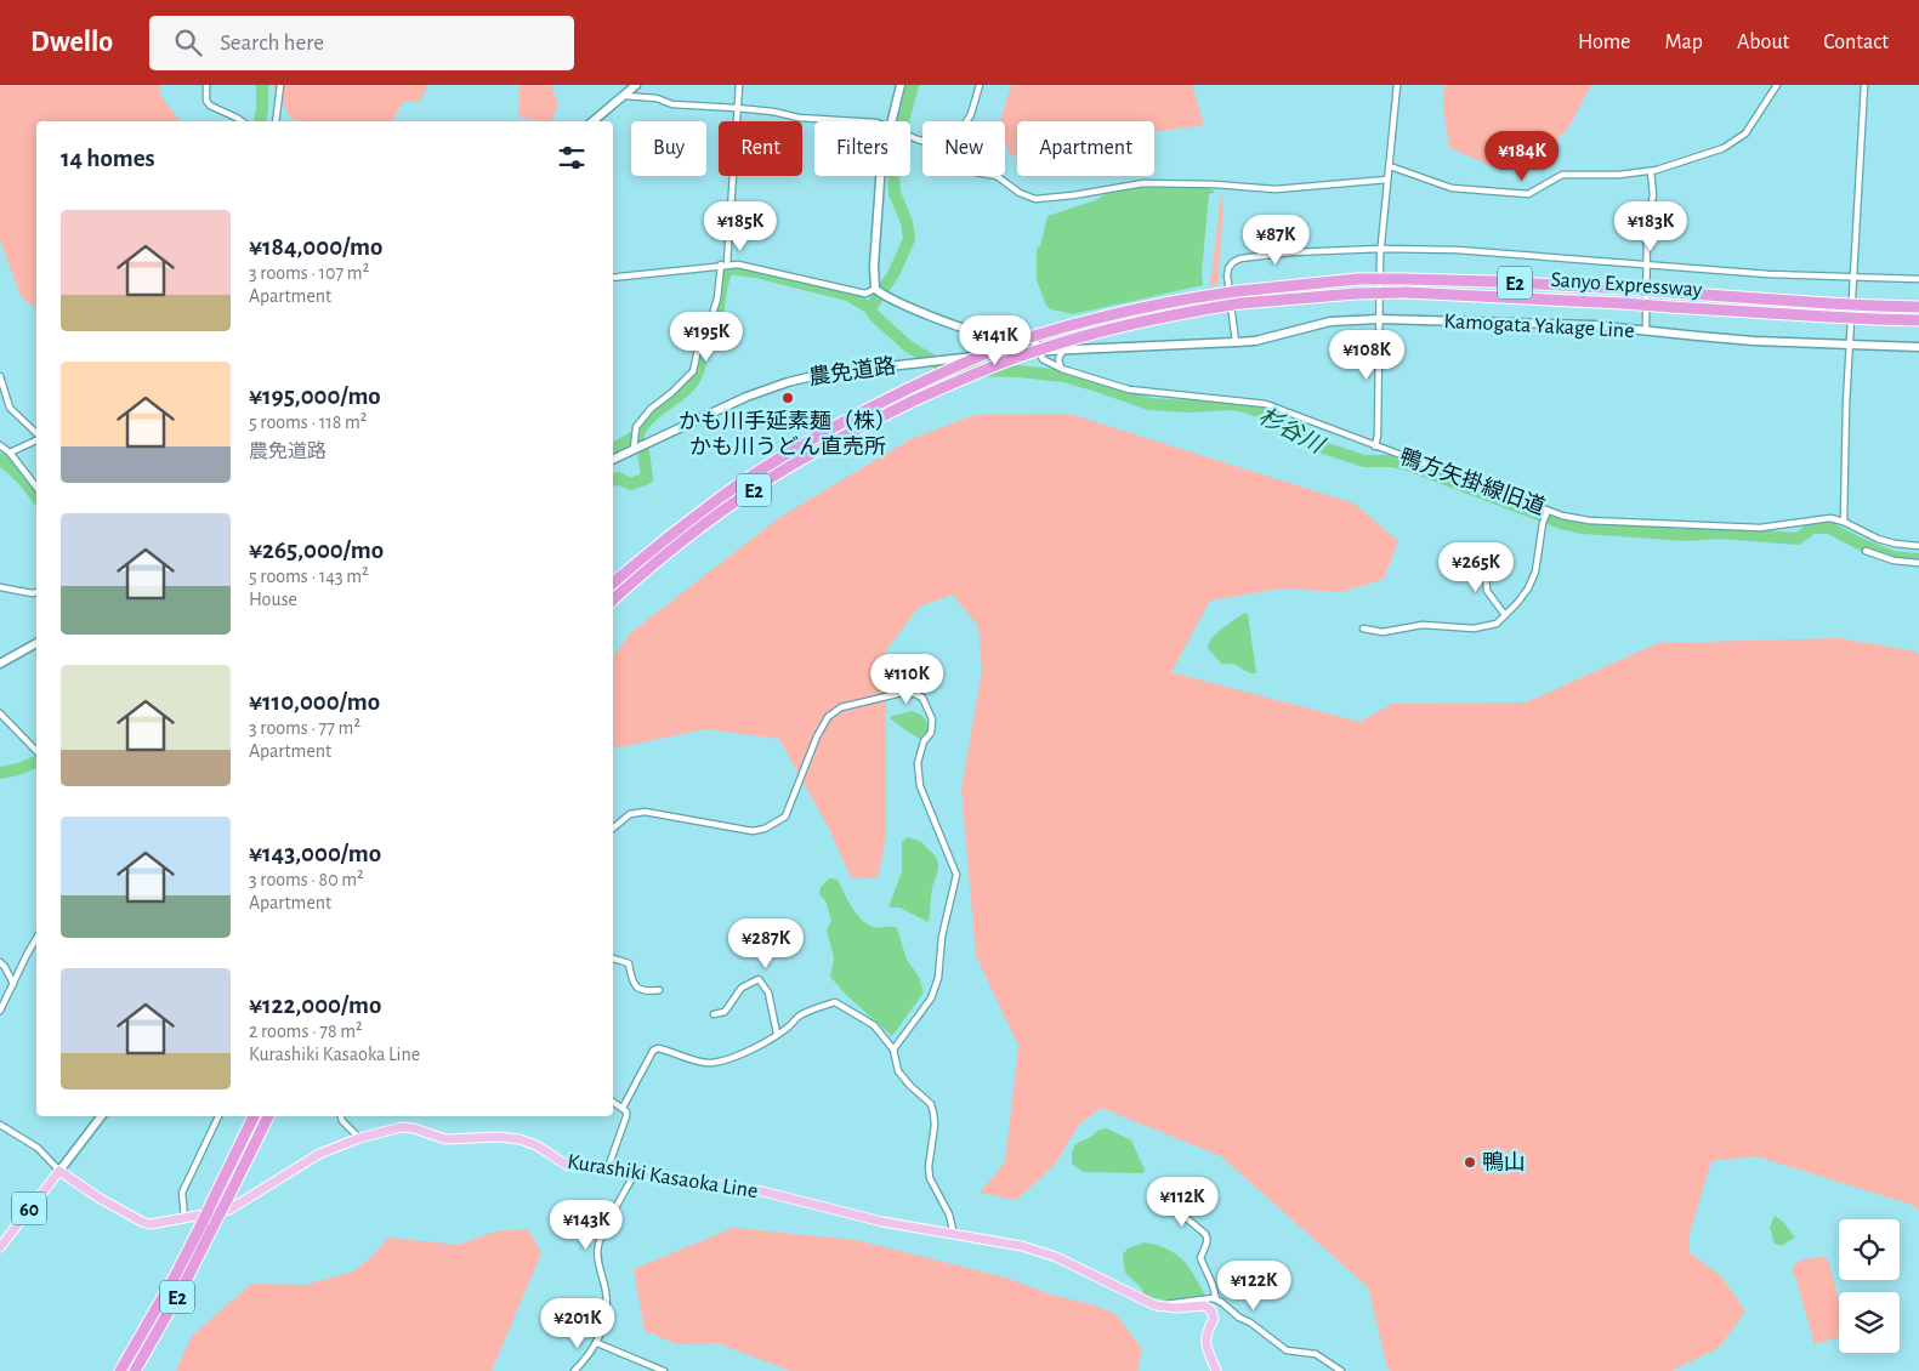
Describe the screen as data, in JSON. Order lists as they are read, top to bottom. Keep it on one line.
{"streets":{"highway":["E2","Sanyo Expressway"],"main road":["Kamogata Yakage Line","農免道路","Kurashiki Kasaoka Line","60"],"street":["鴨方矢掛線旧道"]},"crossings":[["Kamogata Yakage Line","農免道路"],["Kamogata Yakage Line","鴨方矢掛線旧道"],["農免道路","鴨方矢掛線旧道"],["Kurashiki Kasaoka Line","60"]],"water":["杉谷川"],"places":["かも川手延素麺（株） かも川うどん直売所","鴨山"],"page":{"header":"Dwello","search":"Search here","nav":["Home","Map","About","Contact"],"chip":["Buy","Rent","Filters","New","Apartment"],"heading":"14 homes","price":["¥184K","¥185K","¥183K","¥87K","¥195K","¥141K","¥108K","¥265K","¥110K","¥287K","¥112K","¥143K","¥122K","¥201K"],"list":[{"name":"¥184,000/mo","note":"3 rooms · 107 m² · Apartment"},{"name":"¥195,000/mo","note":"5 rooms · 118 m² · 農免道路"},{"name":"¥265,000/mo","note":"5 rooms · 143 m² · House"},{"name":"¥110,000/mo","note":"3 rooms · 77 m² · Apartment"},{"name":"¥143,000/mo","note":"3 rooms · 80 m² · Apartment"},{"name":"¥122,000/mo","note":"2 rooms · 78 m² · Kurashiki Kasaoka Line"}]}}
